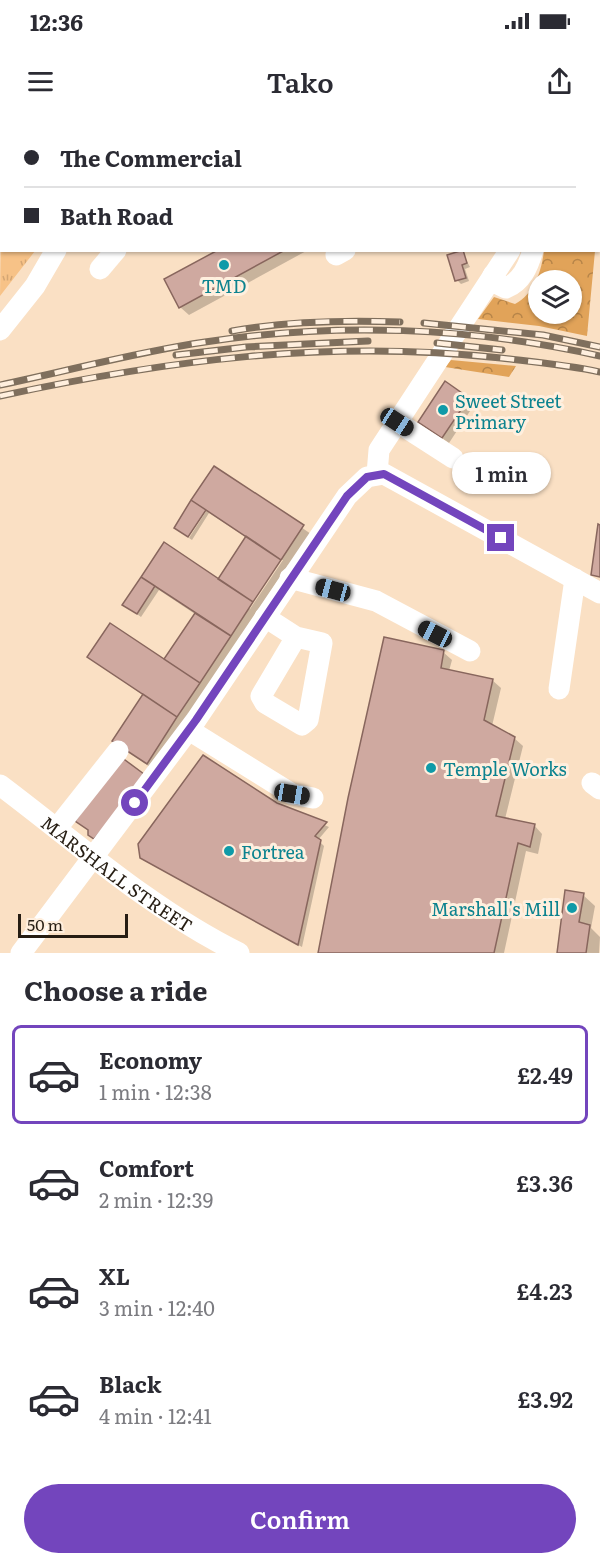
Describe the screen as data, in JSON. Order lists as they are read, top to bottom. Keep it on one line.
{"streets":{"street":["MARSHALL STREET"]},"places":["TMD","Sweet Street Primary","Temple Works","Fortrea","Marshall's Mill"],"scale_bar":"50 m","page":{"status":"12:36","header":"Tako","banner":["The Commercial","Bath Road"],"bubble":"1 min","scale":"50 m","heading":"Choose a ride","list":[{"name":"Economy","note":"1 min · 12:38","value":"£2.49"},{"name":"Comfort","note":"2 min · 12:39","value":"£3.36"},{"name":"XL","note":"3 min · 12:40","value":"£4.23"},{"name":"Black","note":"4 min · 12:41","value":"£3.92"}],"buttons":"Confirm"}}
